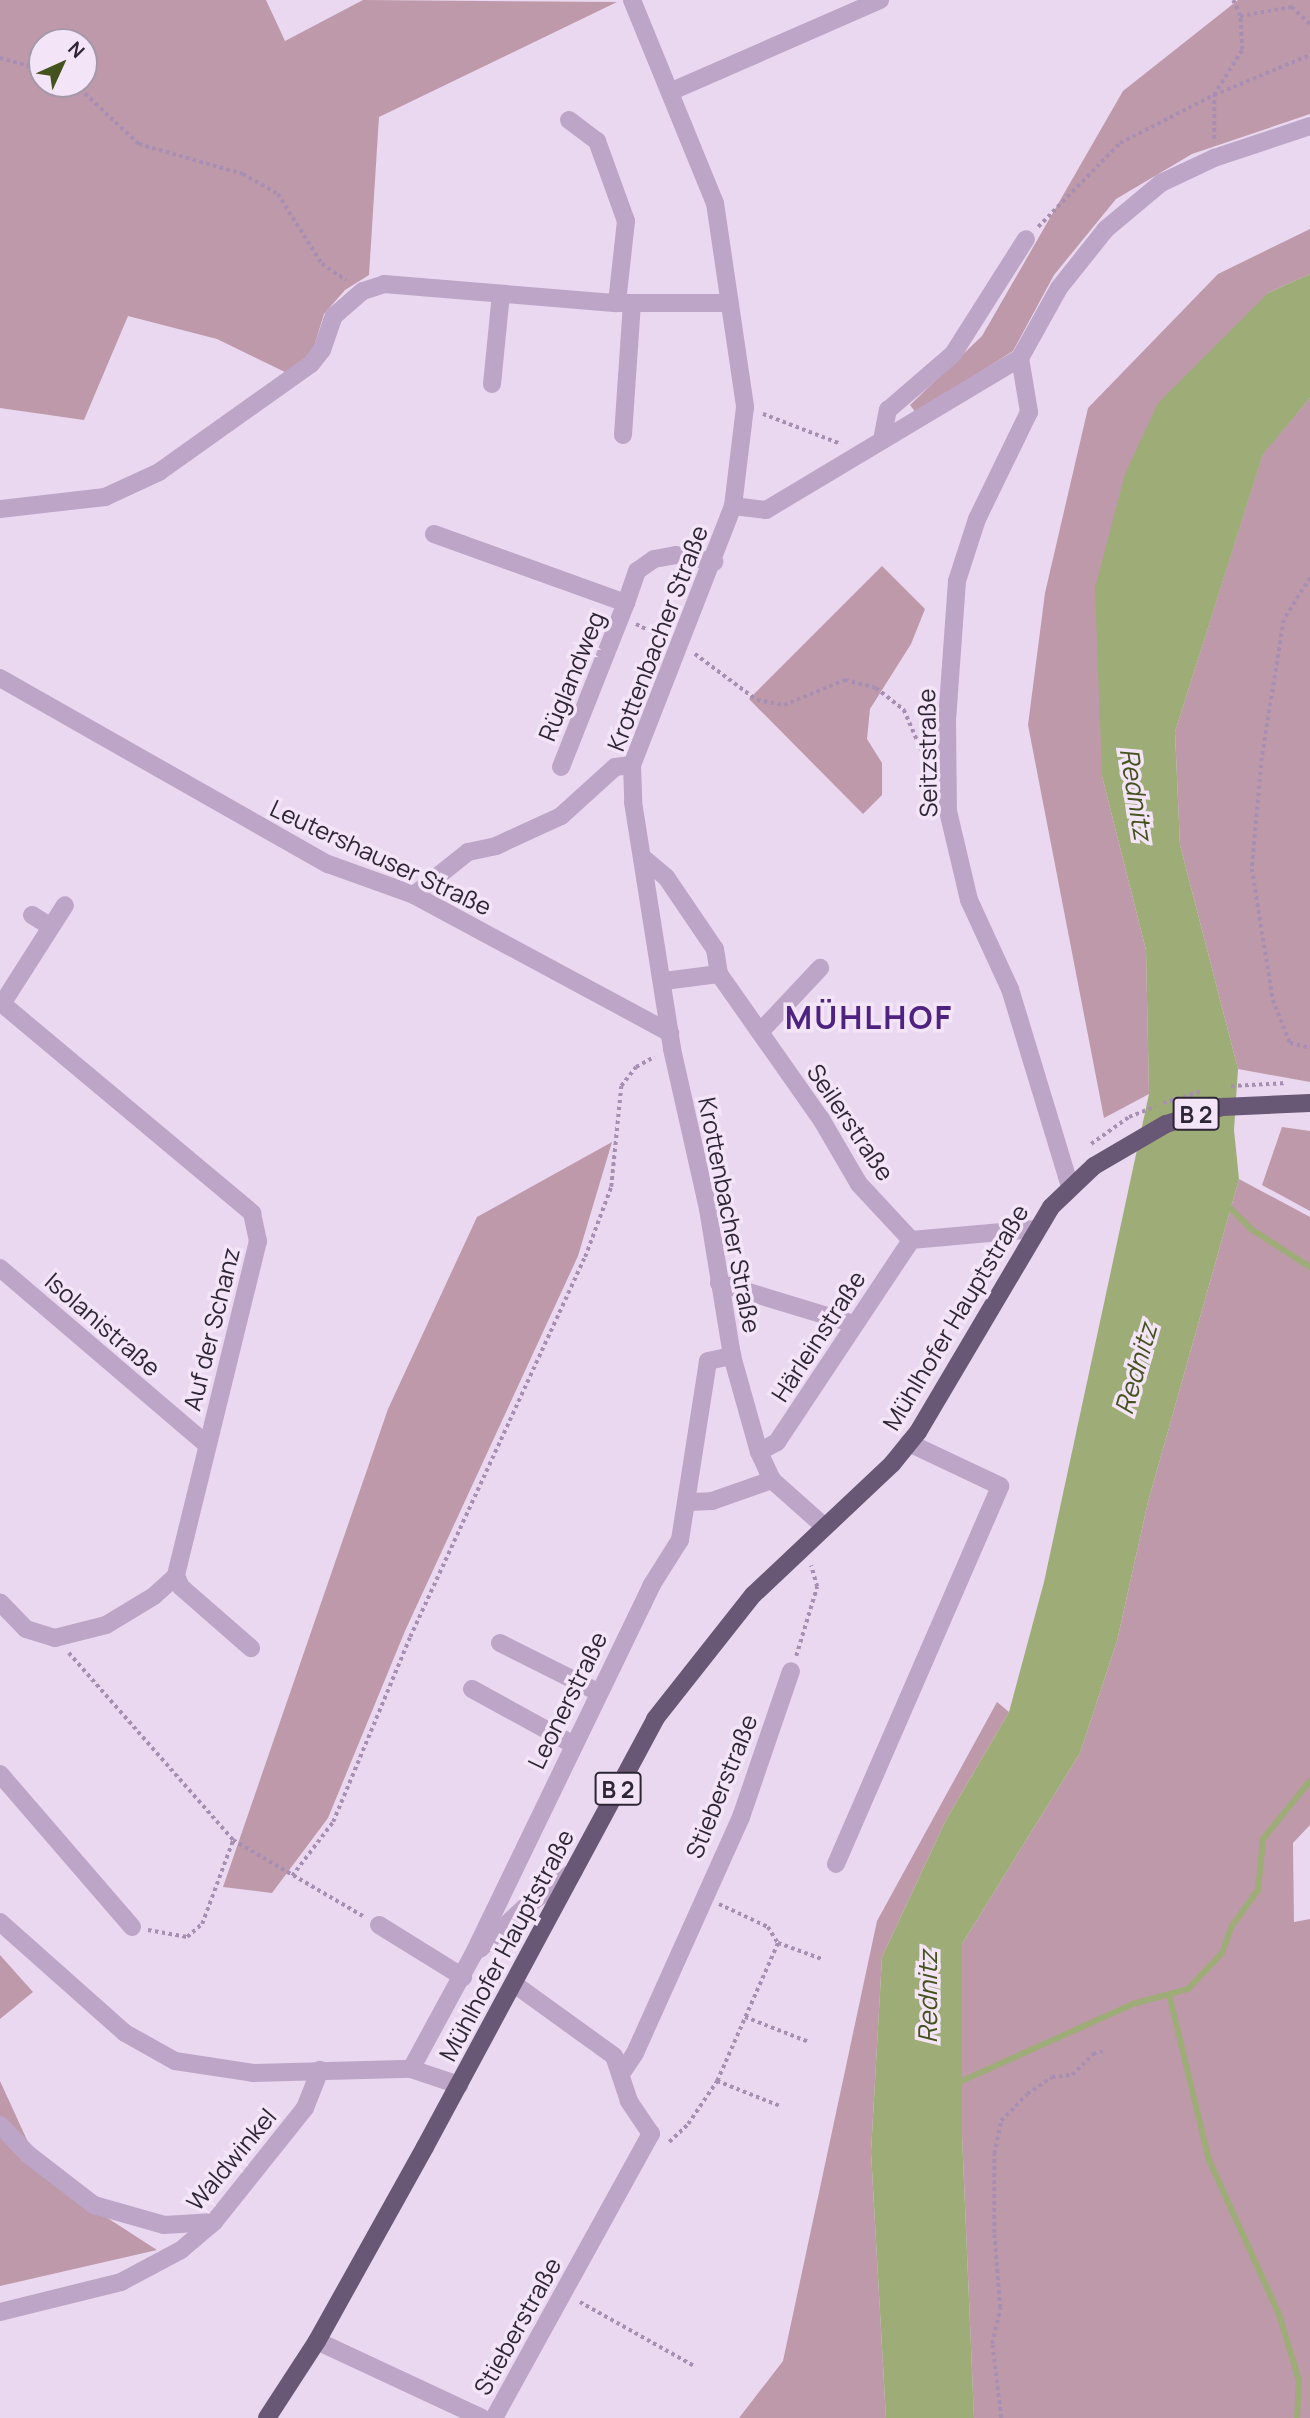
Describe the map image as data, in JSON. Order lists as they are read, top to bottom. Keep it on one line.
{"streets":{"main road":["B 2","Mühlhofer Hauptstraße"],"street":["Krottenbacher Straße","Rüglandweg","Seitzstraße","Leutershauser Straße","Seilerstraße","Isolanistraße","Auf der Schanz","Härleinstraße","Leonerstraße","Stieberstraße","Waldwinkel"]},"crossings":[["Krottenbacher Straße","Rüglandweg"],["Krottenbacher Straße","Leutershauser Straße"],["Krottenbacher Straße","Seilerstraße"],["Krottenbacher Straße","Mühlhofer Hauptstraße"],["Krottenbacher Straße","Härleinstraße"],["Krottenbacher Straße","Leonerstraße"],["Seitzstraße","B 2"],["Seitzstraße","Mühlhofer Hauptstraße"],["B 2","Mühlhofer Hauptstraße"],["Seilerstraße","Härleinstraße"],["Mühlhofer Hauptstraße","Stieberstraße"],["Isolanistraße","Auf der Schanz"]],"districts":["MÜHLHOF"],"water":["Rednitz"],"north":"top right"}
